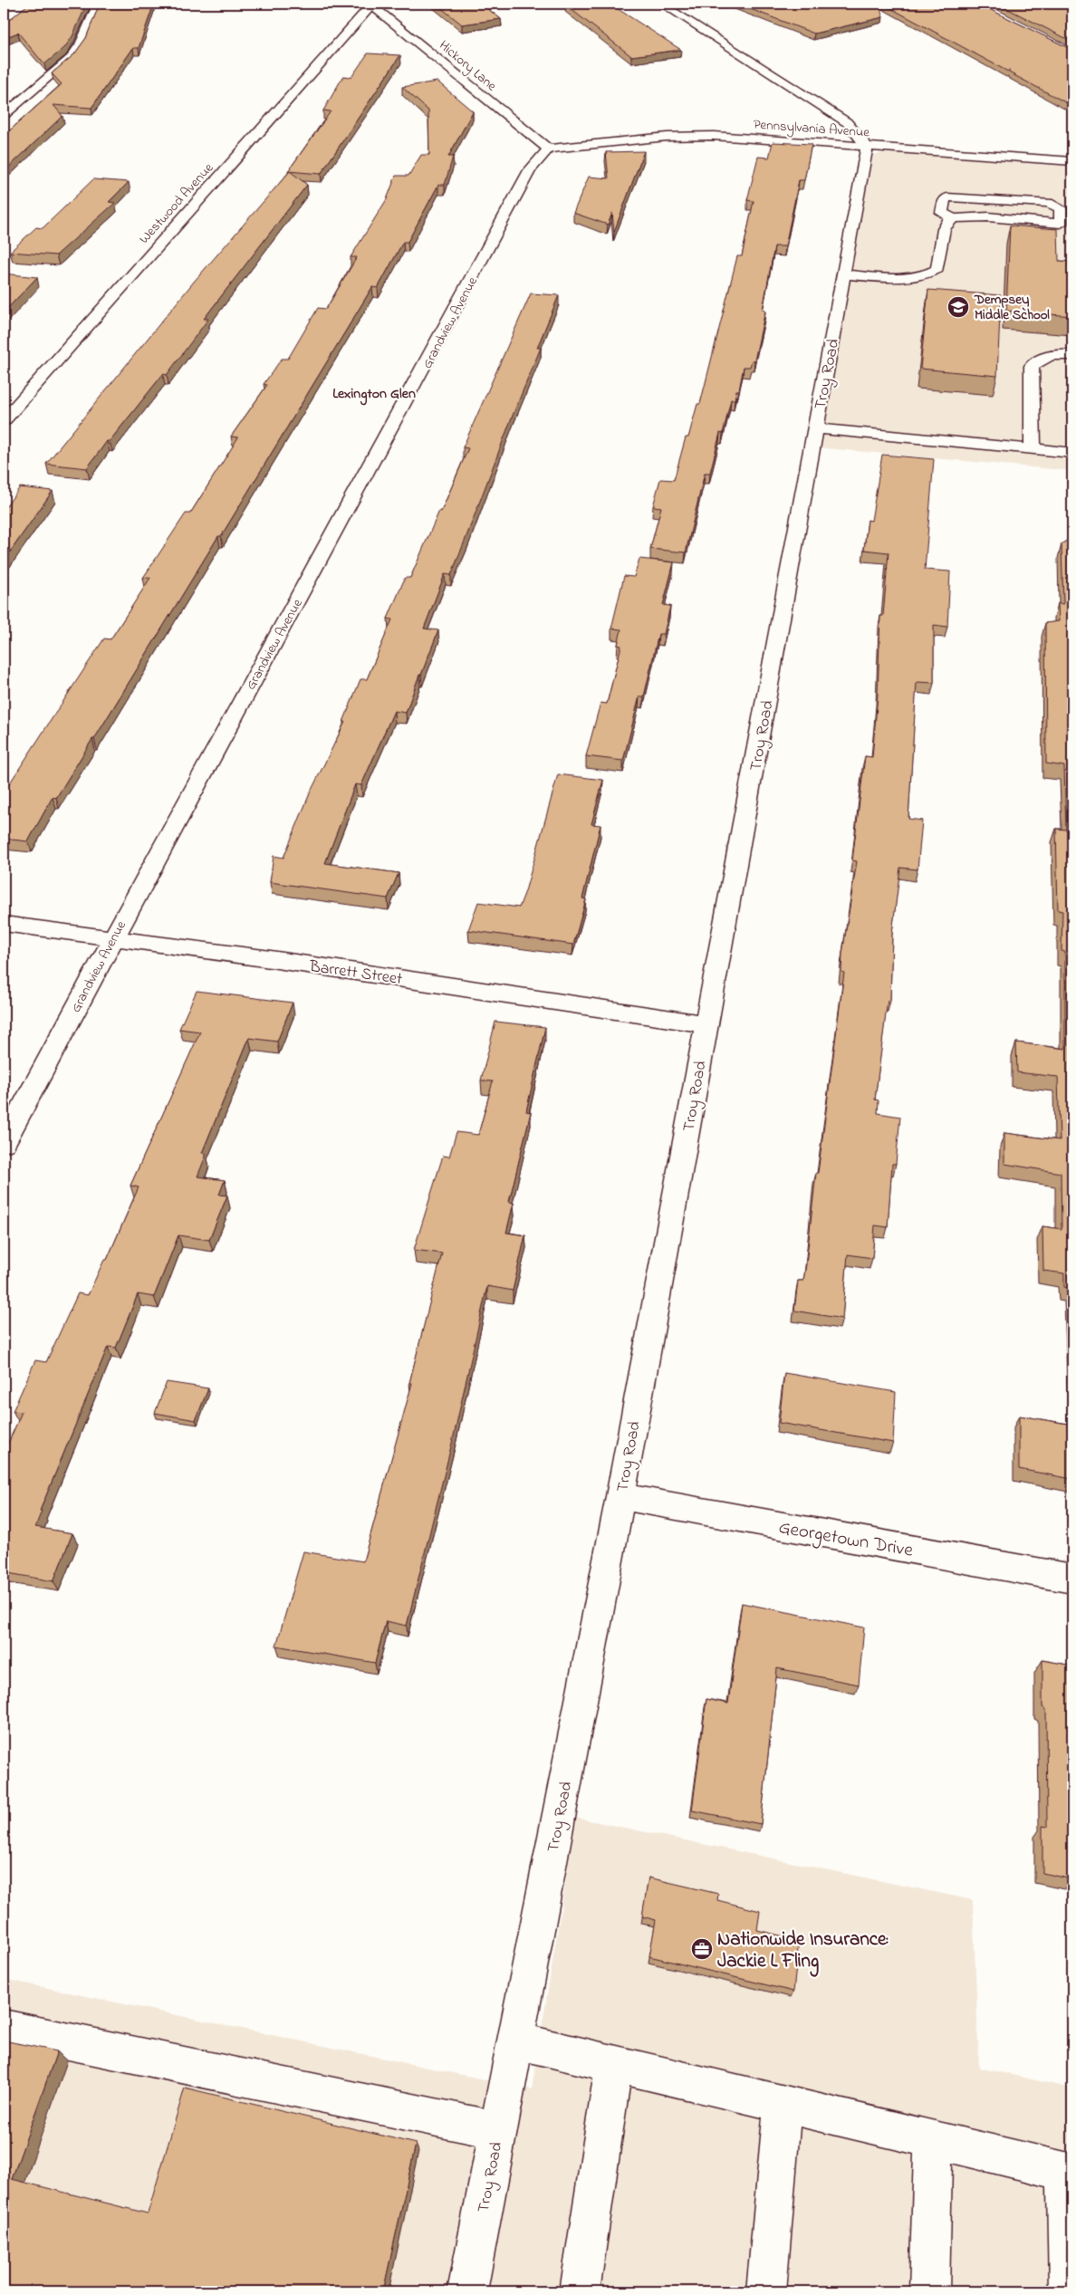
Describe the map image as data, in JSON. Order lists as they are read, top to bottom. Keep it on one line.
{"streets":{"street":["Hickory Lane","Pennsylvania Avenue","Westwood Avenue","Grandview Avenue","Troy Road","Barrett Street","Georgetown Drive"]},"crossings":[["Hickory Lane","Pennsylvania Avenue"],["Hickory Lane","Westwood Avenue"],["Hickory Lane","Grandview Avenue"],["Pennsylvania Avenue","Grandview Avenue"],["Pennsylvania Avenue","Troy Road"],["Grandview Avenue","Barrett Street"],["Troy Road","Barrett Street"],["Troy Road","Georgetown Drive"]],"districts":["Lexington Glen"],"places":{"school or university":["Dempsey Middle School"],"office":["Nationwide Insurance: Jackie L Fling"]}}
